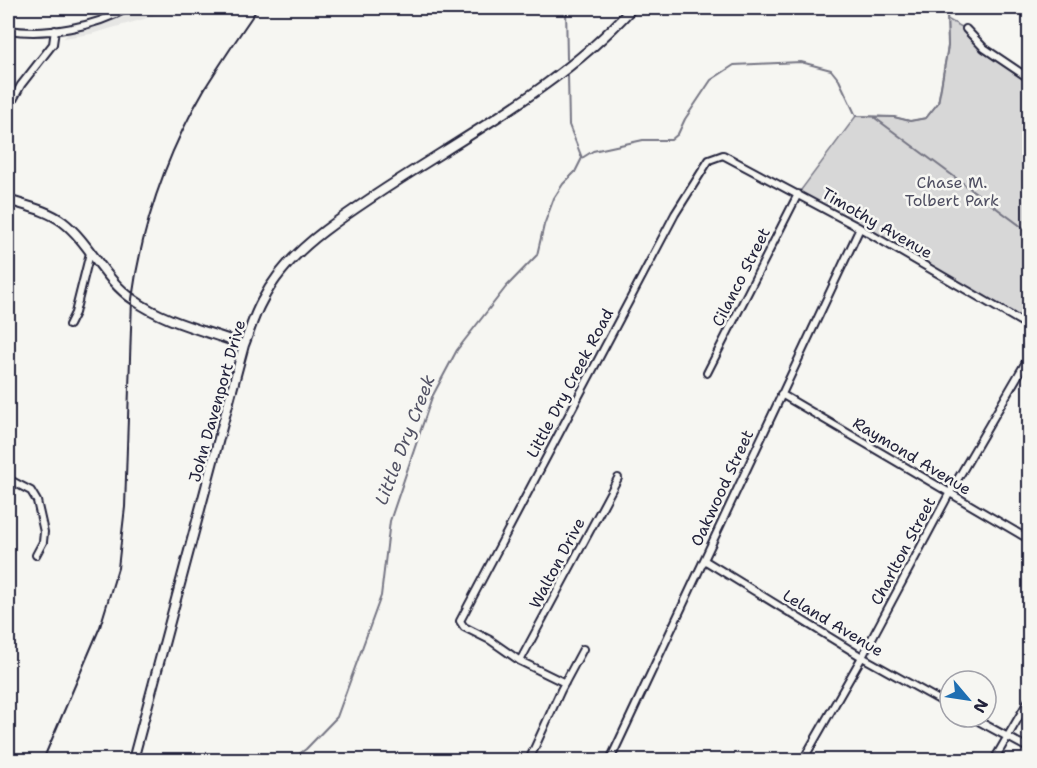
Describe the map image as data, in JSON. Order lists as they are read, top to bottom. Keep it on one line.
{"streets":{"street":["Timothy Avenue","Cilanco Street","Little Dry Creek Road","John Davenport Drive","Raymond Avenue","Oakwood Street","Charlton Street","Walton Drive","Leland Avenue"]},"crossings":[["Timothy Avenue","Cilanco Street"],["Timothy Avenue","Little Dry Creek Road"],["Timothy Avenue","Oakwood Street"],["Little Dry Creek Road","Walton Drive"],["Raymond Avenue","Oakwood Street"],["Raymond Avenue","Charlton Street"],["Oakwood Street","Leland Avenue"],["Charlton Street","Leland Avenue"]],"water":["Little Dry Creek"],"parks":["Chase M. Tolbert Park"],"north":"bottom right"}
